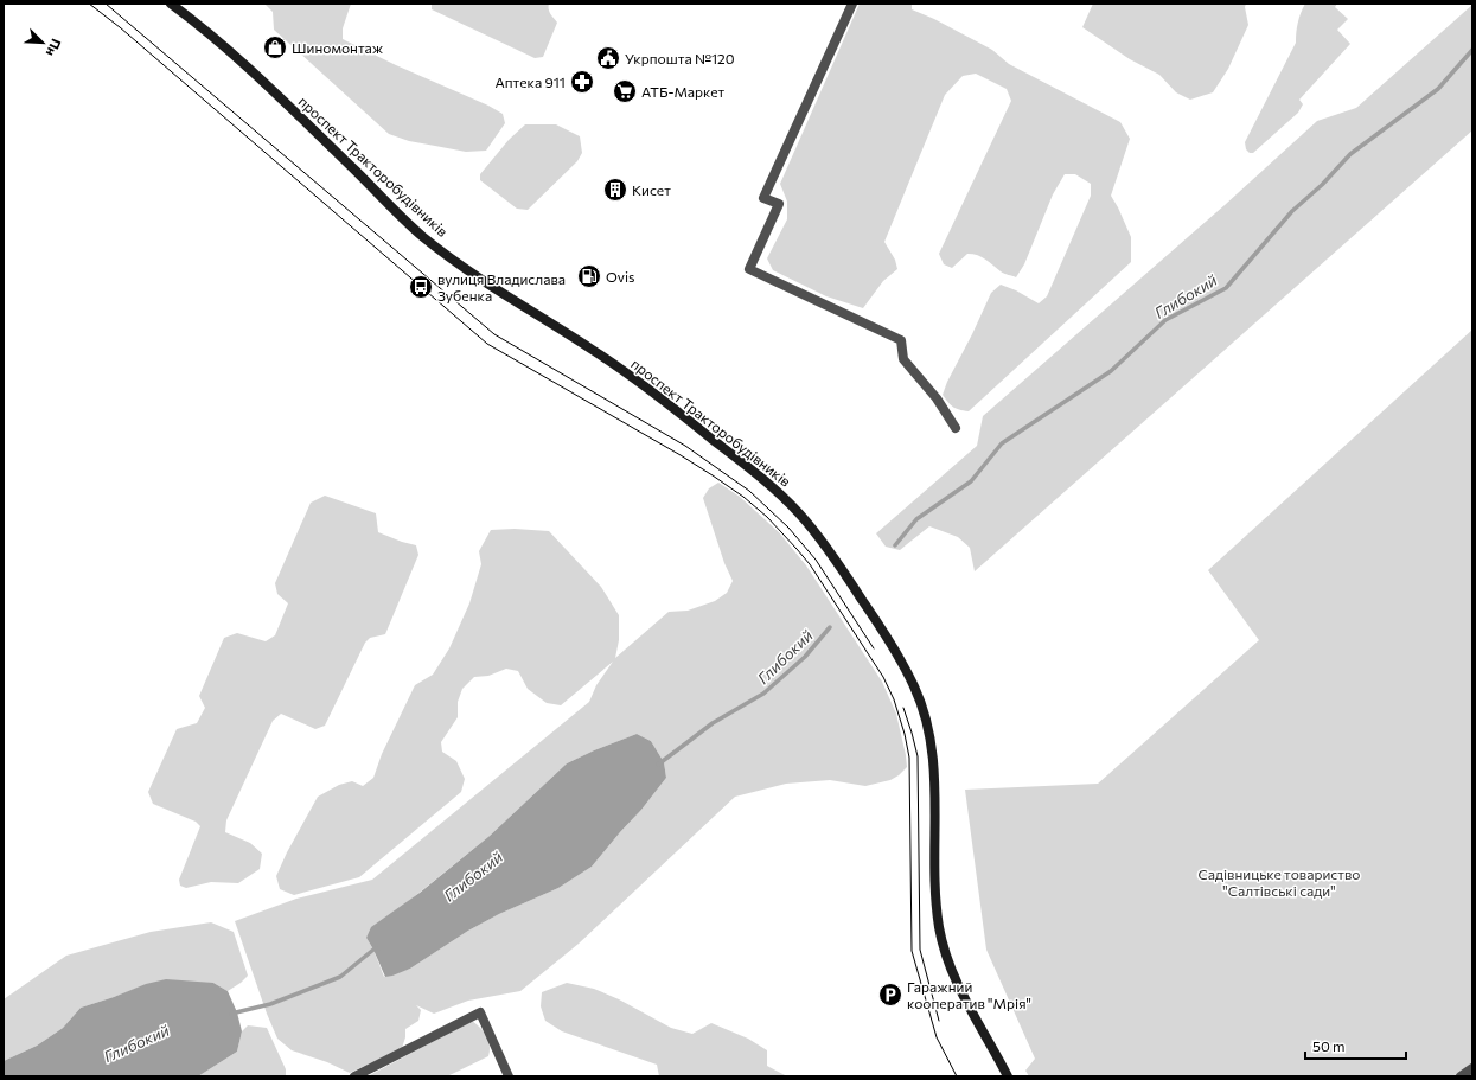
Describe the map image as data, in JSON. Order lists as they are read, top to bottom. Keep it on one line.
{"streets":{"main road":["проспект Тракторобудівників"]},"water":["Глибокий"],"parks":["Садівницьке товариство \"Салтівські сади\""],"places":{"shop":["Шиномонтаж"],"public building":["Укрпошта №120"],"pharmacy":["Аптека 911"],"supermarket":["АТБ-Маркет"],"building":["Кисет"],"fuel station":["Ovis"],"bus stop":["вулиця Владислава Зубенка"],"parking":["Гаражний кооператив \"Мрія\""]},"scale_bar":"50 m","north":"bottom right"}
